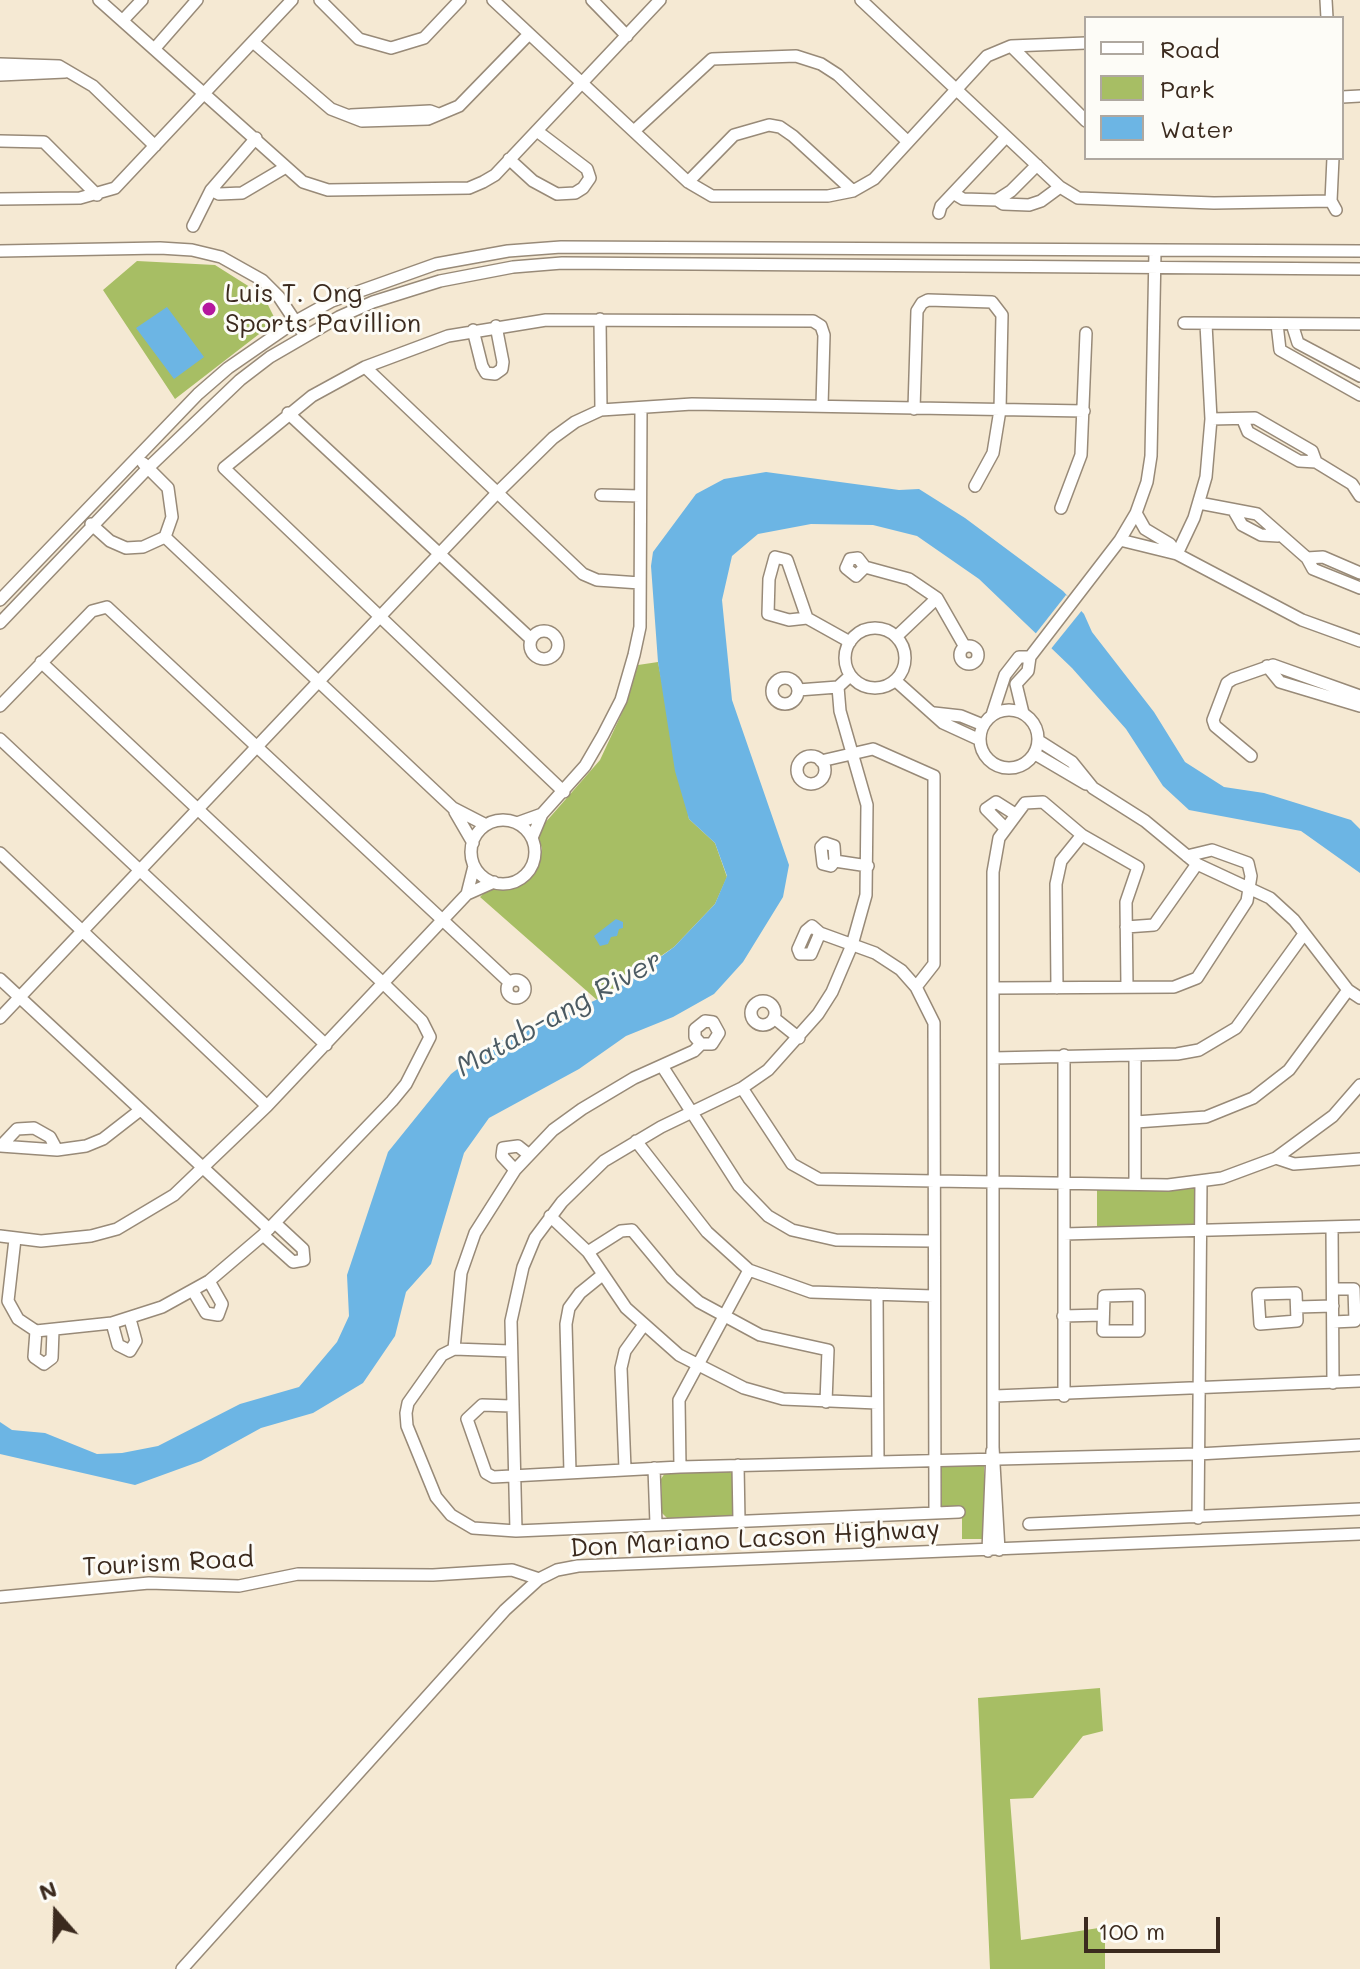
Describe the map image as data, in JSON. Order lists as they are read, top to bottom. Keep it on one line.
{"streets":{"street":["Don Mariano Lacson Highway","Tourism Road"]},"crossings":[["Don Mariano Lacson Highway","Tourism Road"]],"water":["Matab-ang River"],"places":["Luis T. Ong Sports Pavillion"],"legend":["Road","Park","Water"],"scale_bar":"100 m","north":"top"}
